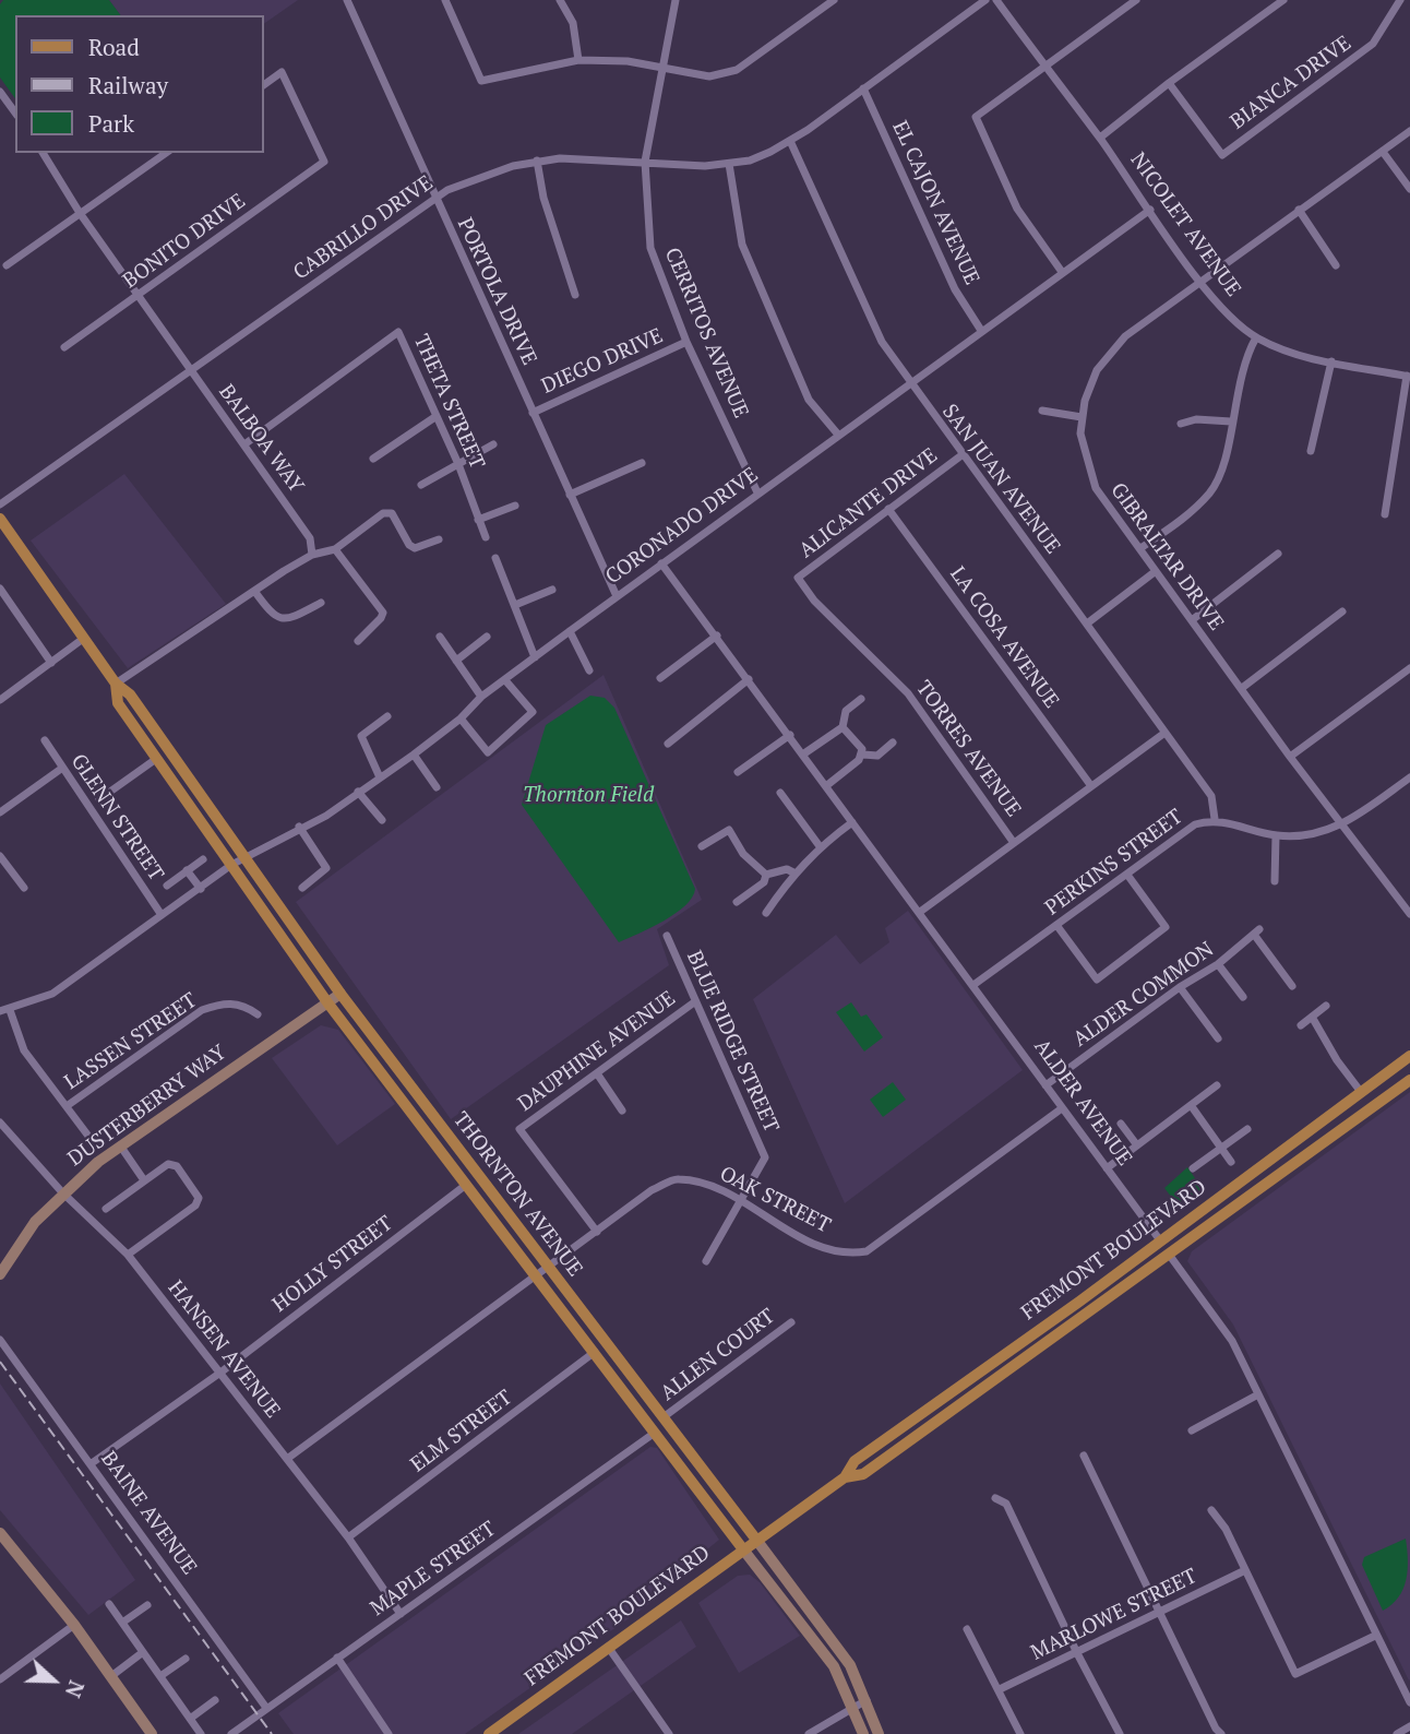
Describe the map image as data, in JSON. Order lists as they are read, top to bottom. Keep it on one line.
{"streets":{"main road":["ALDER AVENUE","DUSTERBERRY WAY","THORNTON AVENUE","FREMONT BOULEVARD"],"street":["BIANCA DRIVE","EL CAJON AVENUE","NICOLET AVENUE","CABRILLO DRIVE","BONITO DRIVE","PORTOLA DRIVE","CERRITOS AVENUE","DIEGO DRIVE","THETA STREET","BALBOA WAY","SAN JUAN AVENUE","ALICANTE DRIVE","CORONADO DRIVE","GIBRALTAR DRIVE","LA COSA AVENUE","TORRES AVENUE","GLENN STREET","PERKINS STREET","ALDER COMMON","LASSEN STREET","BLUE RIDGE STREET","DAUPHINE AVENUE","OAK STREET","HOLLY STREET","HANSEN AVENUE","ALLEN COURT","ELM STREET","BAINE AVENUE","MAPLE STREET","MARLOWE STREET"]},"crossings":[["EL CAJON AVENUE","CABRILLO DRIVE"],["EL CAJON AVENUE","CORONADO DRIVE"],["NICOLET AVENUE","CORONADO DRIVE"],["NICOLET AVENUE","GIBRALTAR DRIVE"],["CABRILLO DRIVE","PORTOLA DRIVE"],["CABRILLO DRIVE","CERRITOS AVENUE"],["CABRILLO DRIVE","BALBOA WAY"],["CABRILLO DRIVE","SAN JUAN AVENUE"],["BONITO DRIVE","BALBOA WAY"],["PORTOLA DRIVE","DIEGO DRIVE"],["PORTOLA DRIVE","CORONADO DRIVE"],["CERRITOS AVENUE","DIEGO DRIVE"],["CERRITOS AVENUE","CORONADO DRIVE"],["THETA STREET","BALBOA WAY"],["SAN JUAN AVENUE","ALICANTE DRIVE"],["SAN JUAN AVENUE","CORONADO DRIVE"],["SAN JUAN AVENUE","PERKINS STREET"],["ALICANTE DRIVE","LA COSA AVENUE"],["ALICANTE DRIVE","TORRES AVENUE"],["CORONADO DRIVE","GLENN STREET"],["CORONADO DRIVE","ALDER AVENUE"],["CORONADO DRIVE","THORNTON AVENUE"],["GIBRALTAR DRIVE","PERKINS STREET"],["PERKINS STREET","ALDER AVENUE"],["ALDER COMMON","ALDER AVENUE"],["BLUE RIDGE STREET","DAUPHINE AVENUE"],["BLUE RIDGE STREET","OAK STREET"],["DAUPHINE AVENUE","OAK STREET"],["ALDER AVENUE","OAK STREET"],["ALDER AVENUE","FREMONT BOULEVARD"],["DUSTERBERRY WAY","THORNTON AVENUE"],["DUSTERBERRY WAY","HANSEN AVENUE"],["THORNTON AVENUE","OAK STREET"],["THORNTON AVENUE","FREMONT BOULEVARD"],["THORNTON AVENUE","HOLLY STREET"],["THORNTON AVENUE","ALLEN COURT"],["THORNTON AVENUE","ELM STREET"],["THORNTON AVENUE","MAPLE STREET"],["OAK STREET","HANSEN AVENUE"],["HOLLY STREET","HANSEN AVENUE"],["HOLLY STREET","BAINE AVENUE"],["HANSEN AVENUE","ELM STREET"],["HANSEN AVENUE","MAPLE STREET"],["BAINE AVENUE","MAPLE STREET"]],"parks":["Thornton Field"],"legend":["Road","Railway","Park"],"north":"right"}
